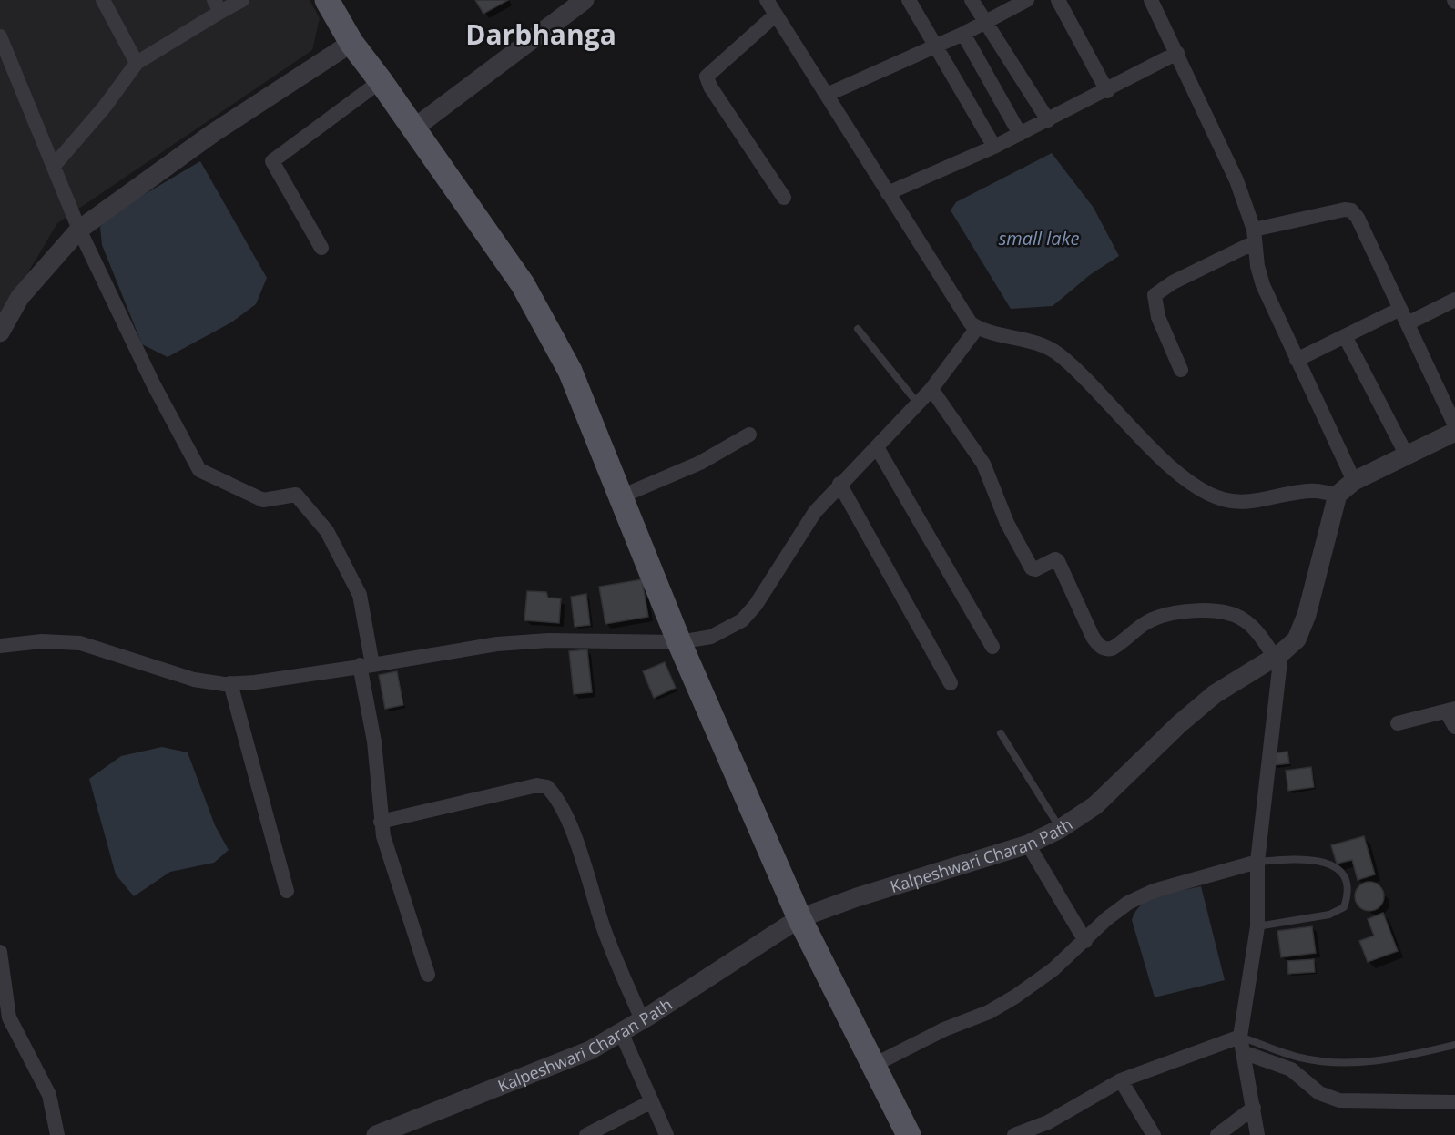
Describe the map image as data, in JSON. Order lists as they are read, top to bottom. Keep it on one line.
{"streets":{"street":["Kalpeshwari Charan Path"]},"districts":["Darbhanga"],"water":["small lake"]}
